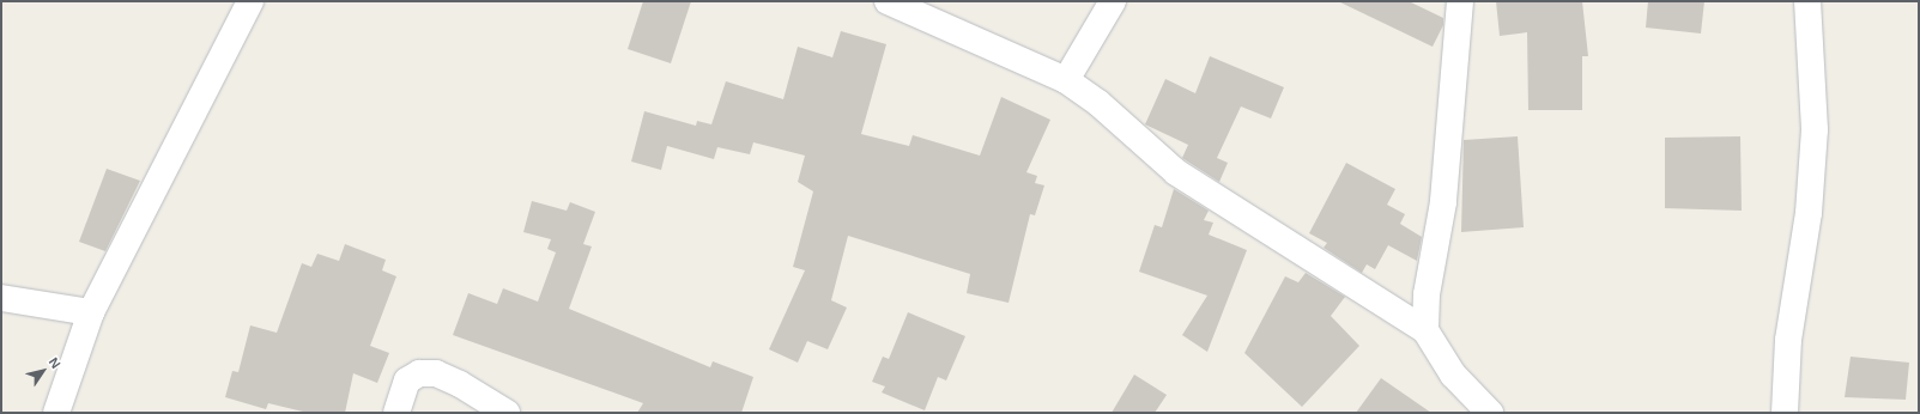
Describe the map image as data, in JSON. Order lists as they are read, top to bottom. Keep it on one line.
{"north":"top right"}
